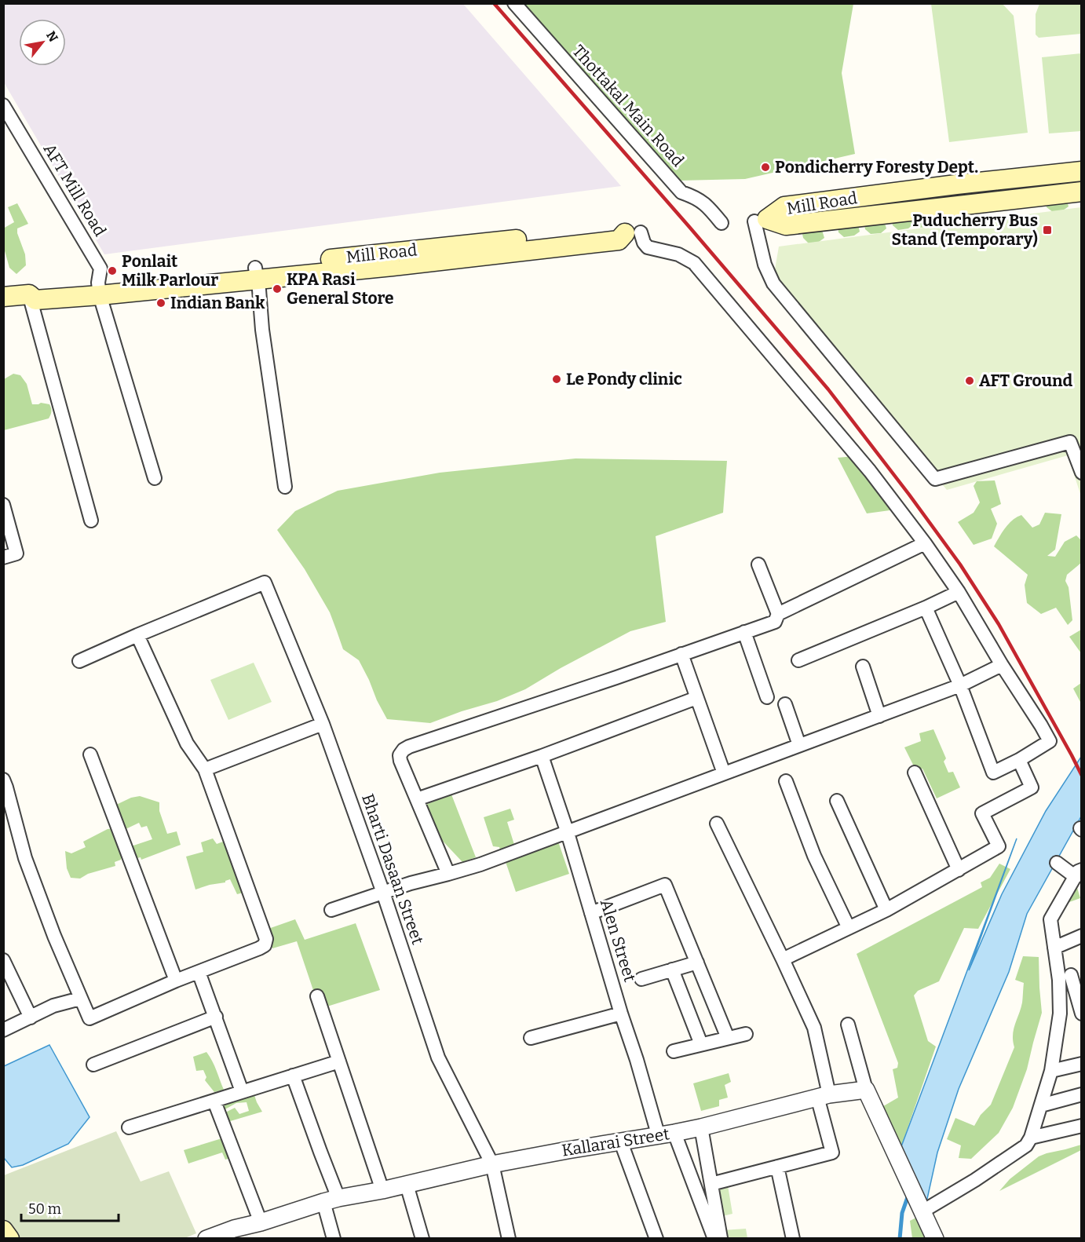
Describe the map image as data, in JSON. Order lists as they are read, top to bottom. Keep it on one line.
{"streets":{"main road":["Mill Road"],"street":["Thottakal Main Road","AFT Mill Road","Bharti Dasaan Street","Alen Street","Kallarai Street"]},"crossings":[["AFT Mill Road","Mill Road"],["Bharti Dasaan Street","Kallarai Street"],["Alen Street","Kallarai Street"]],"places":{"other":["Pondicherry Foresty Dept.","Ponlait Milk Parlour","KPA Rasi General Store","Indian Bank","Le Pondy clinic","AFT Ground"],"transit":["Puducherry Bus Stand (Temporary)"]},"scale_bar":"50 m","north":"top right"}
